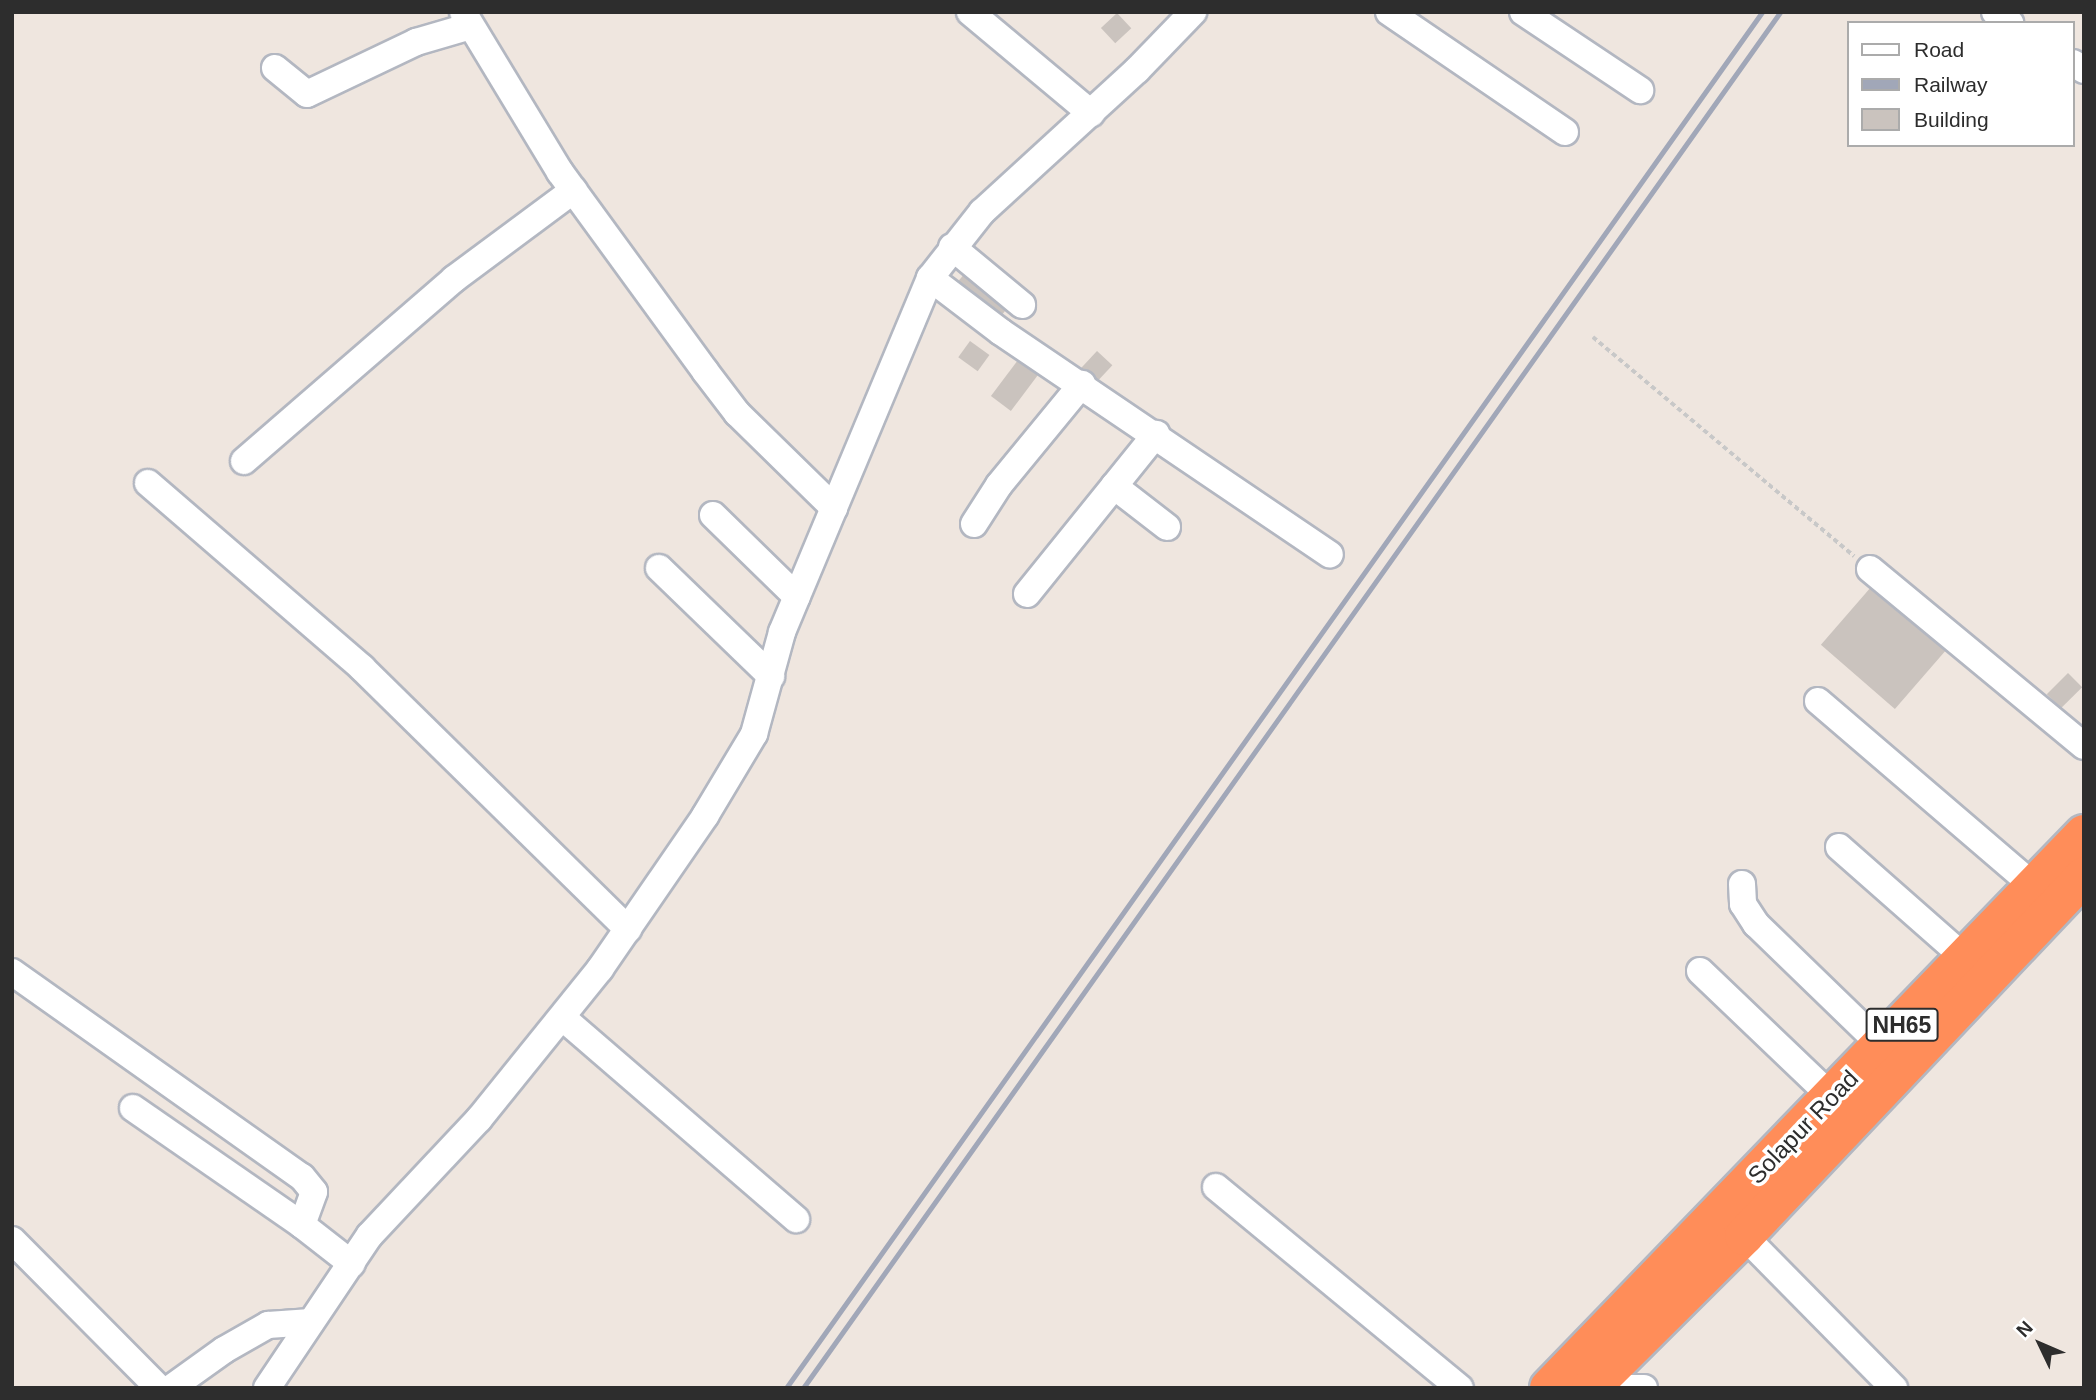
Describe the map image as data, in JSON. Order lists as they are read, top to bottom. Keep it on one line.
{"streets":{"highway":["NH65","Solapur Road"]},"legend":["Road","Railway","Building"],"north":"top left"}
